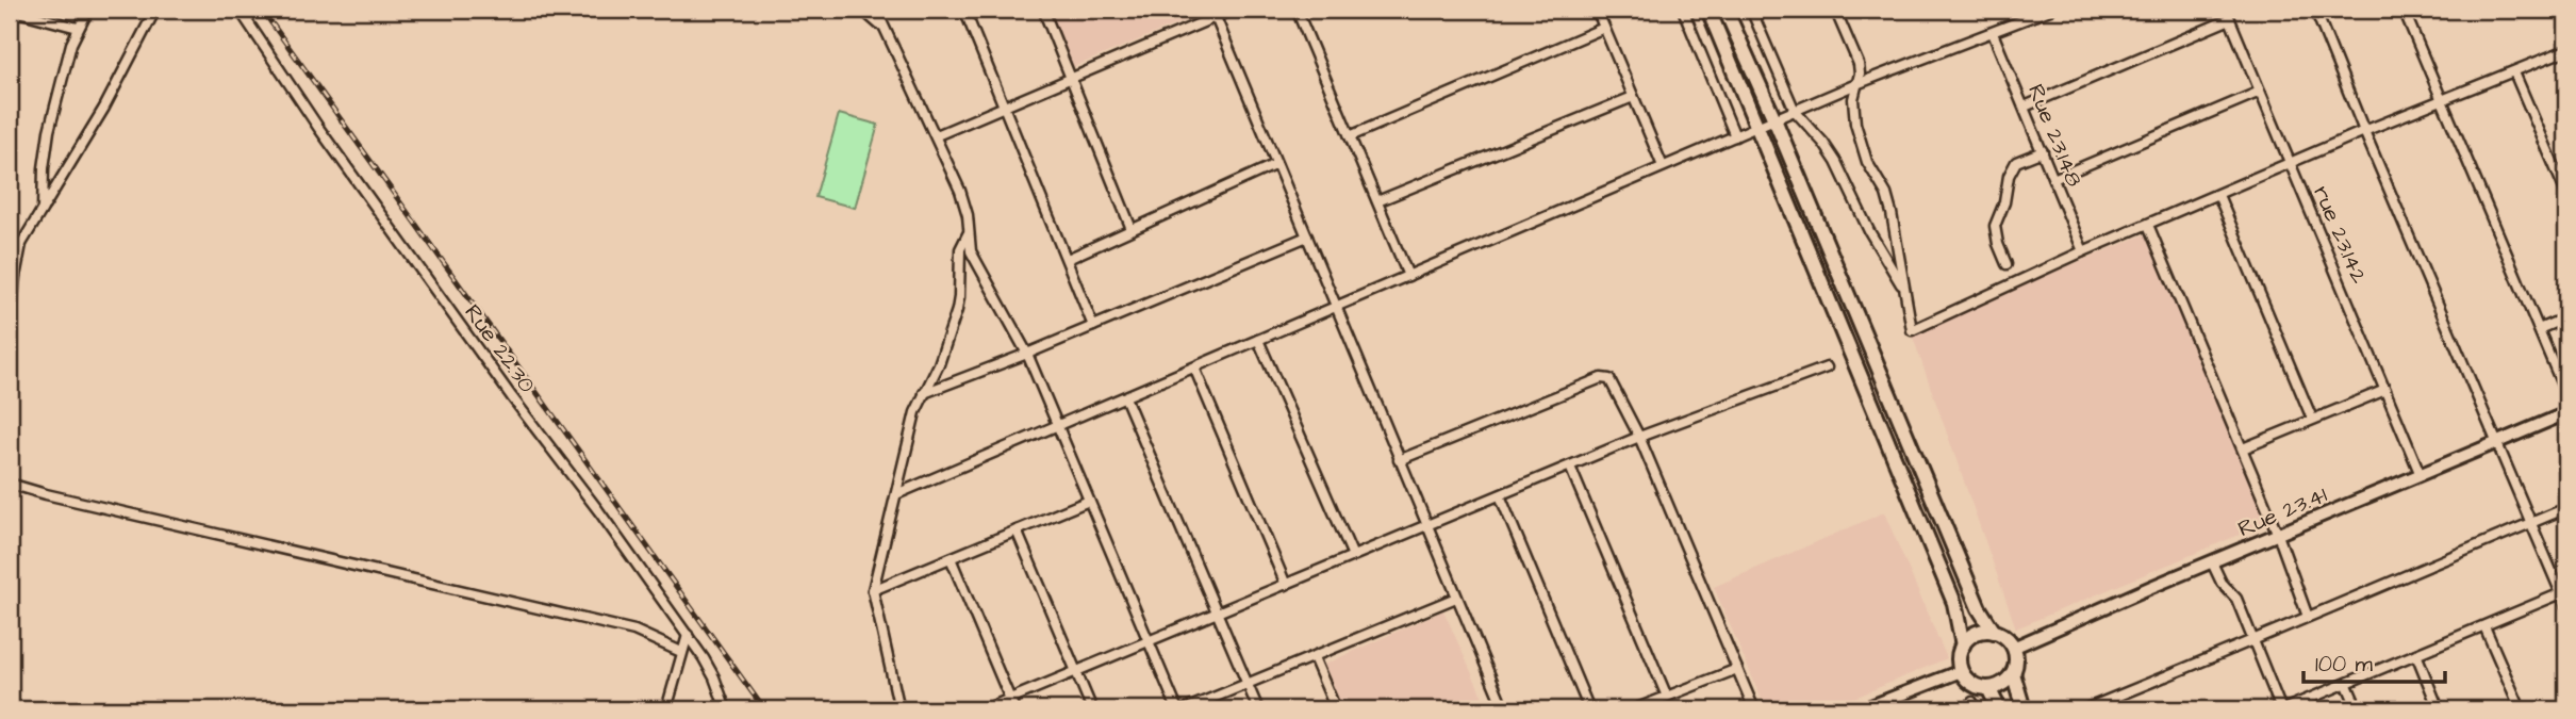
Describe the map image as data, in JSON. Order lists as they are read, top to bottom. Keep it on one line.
{"streets":{"street":["Rue 23.148","rue 23.142","Rue 22.30","Rue 23.41"]},"crossings":[["rue 23.142","Rue 23.41"]],"scale_bar":"100 m"}
